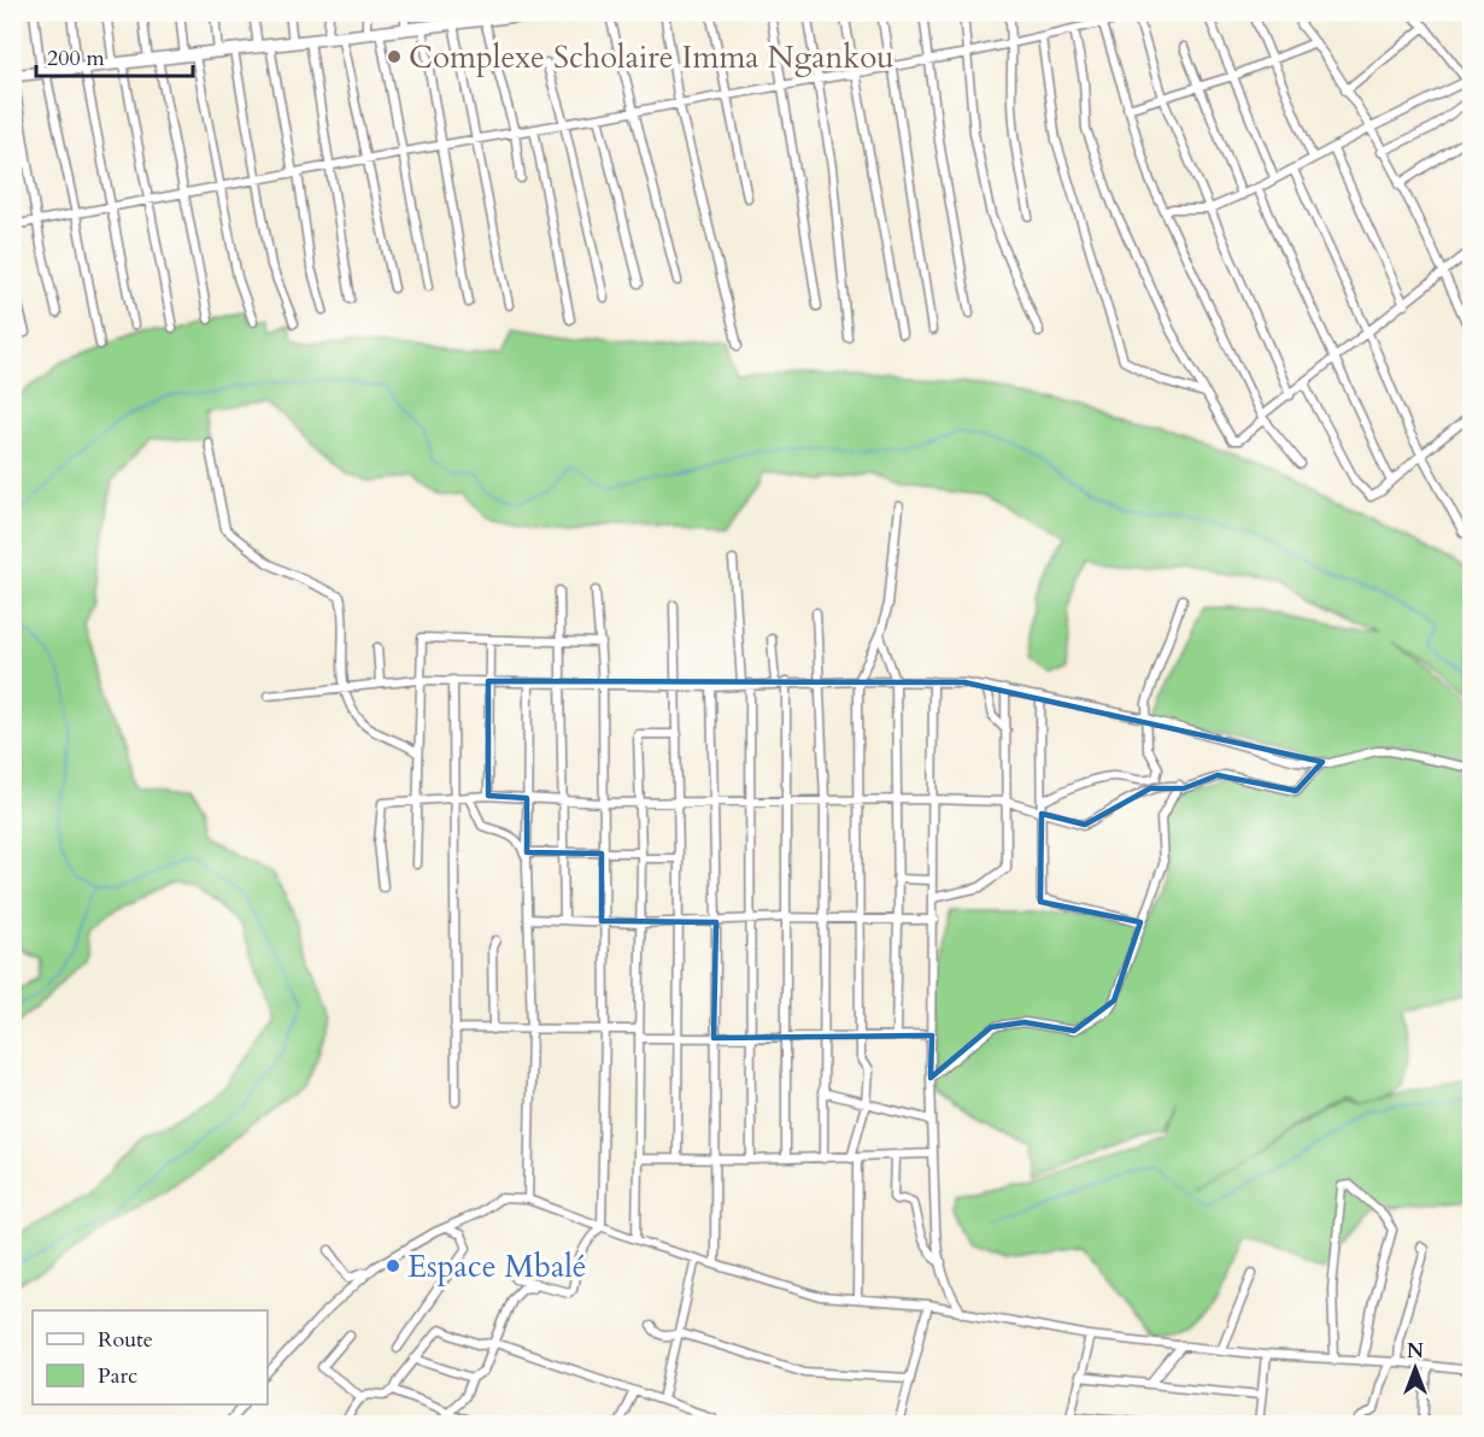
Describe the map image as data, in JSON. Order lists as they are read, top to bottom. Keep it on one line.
{"places":["Complexe Scholaire Imma Ngankou","Espace Mbalé"],"legend":["Route","Parc"],"scale_bar":"200 m","north":"top"}
